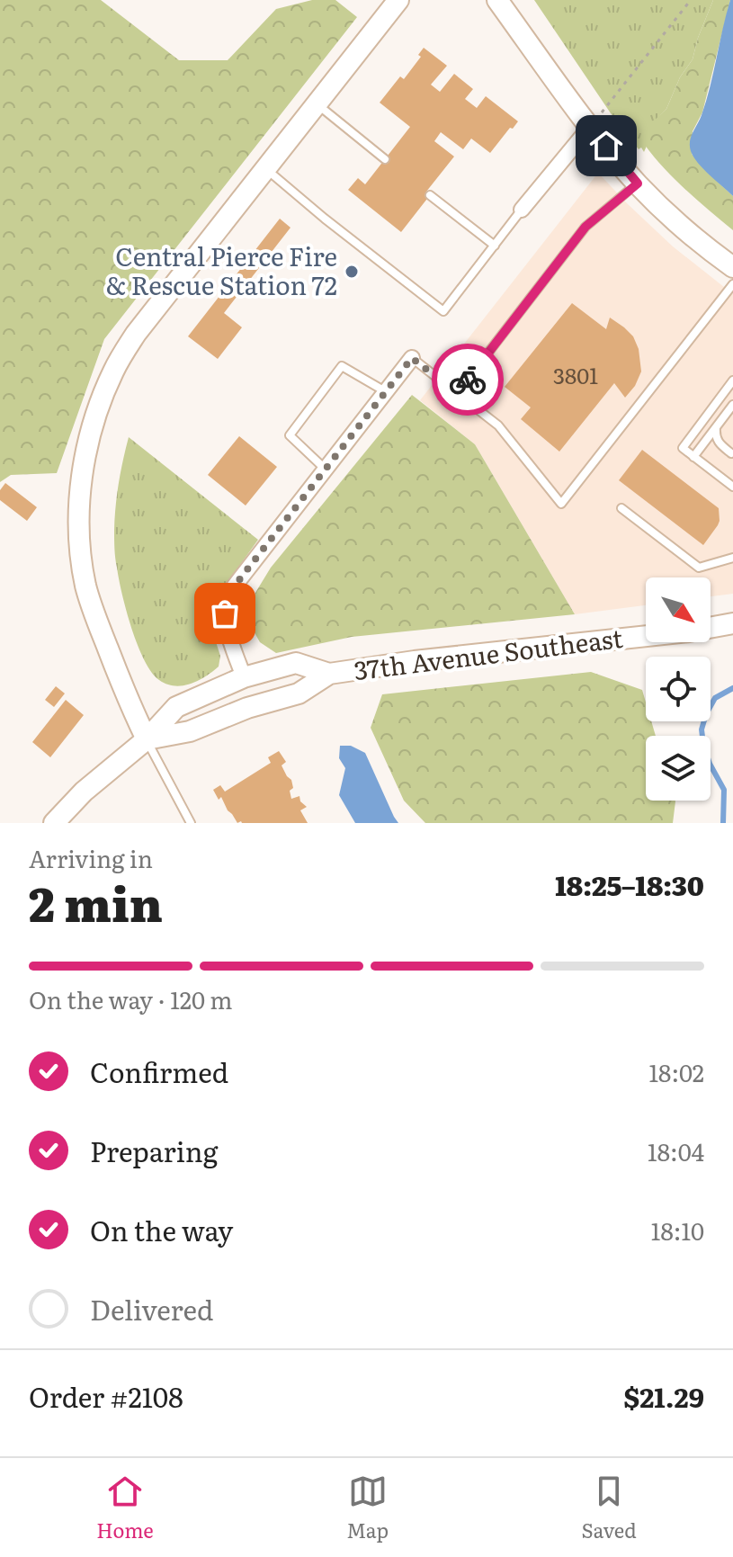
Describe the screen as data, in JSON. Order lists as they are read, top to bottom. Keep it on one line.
{"streets":{"main road":["37th Avenue Southeast"]},"places":["Central Pierce Fire & Rescue Station 72"],"house_numbers":["3801"],"north":"bottom right","page":{"heading":["2 min","Arriving in","18:25–18:30"],"panel":["Order #2108","$21.29"],"bar":"On the way · 120 m","list":[["Confirmed","18:02"],["Preparing","18:04"],["On the way","18:10"],"Delivered"],"tabs":["Home","Map","Saved"]}}
